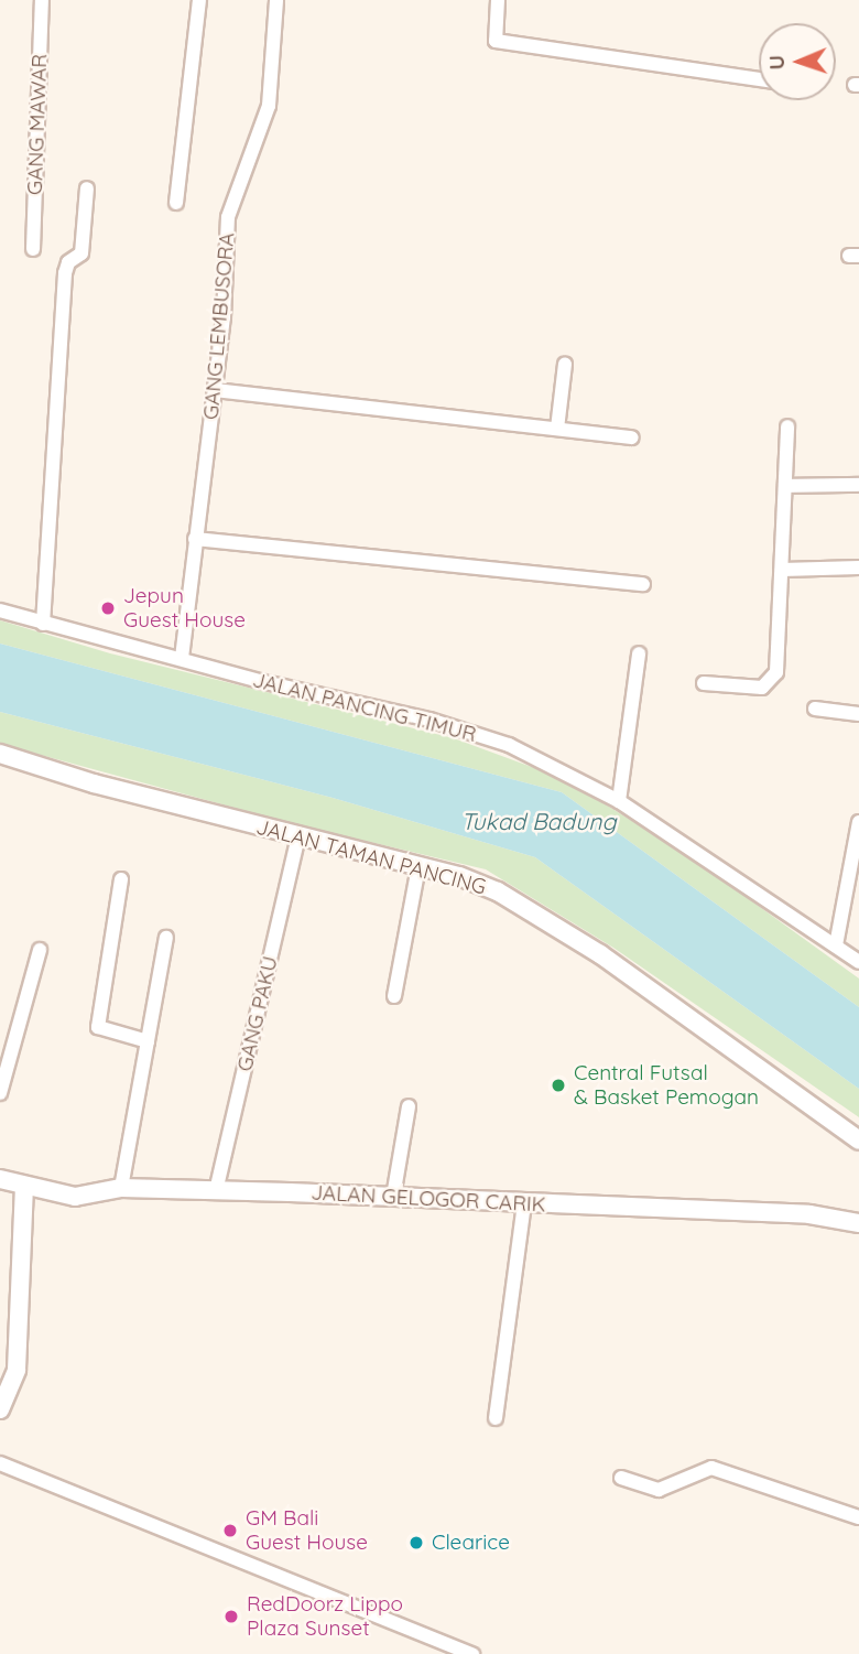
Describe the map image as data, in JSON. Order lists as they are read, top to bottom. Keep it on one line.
{"streets":{"street":["GANG MAWAR","GANG LEMBUSORA","JALAN PANCING TIMUR","JALAN TAMAN PANCING","GANG PAKU","JALAN GELOGOR CARIK"]},"crossings":[["GANG LEMBUSORA","JALAN PANCING TIMUR"],["JALAN TAMAN PANCING","GANG PAKU"],["GANG PAKU","JALAN GELOGOR CARIK"]],"water":["Tukad Badung"],"places":["Jepun Guest House","Central Futsal & Basket Pemogan","GM Bali Guest House","Clearice","RedDoorz Lippo Plaza Sunset"],"north":"left"}
